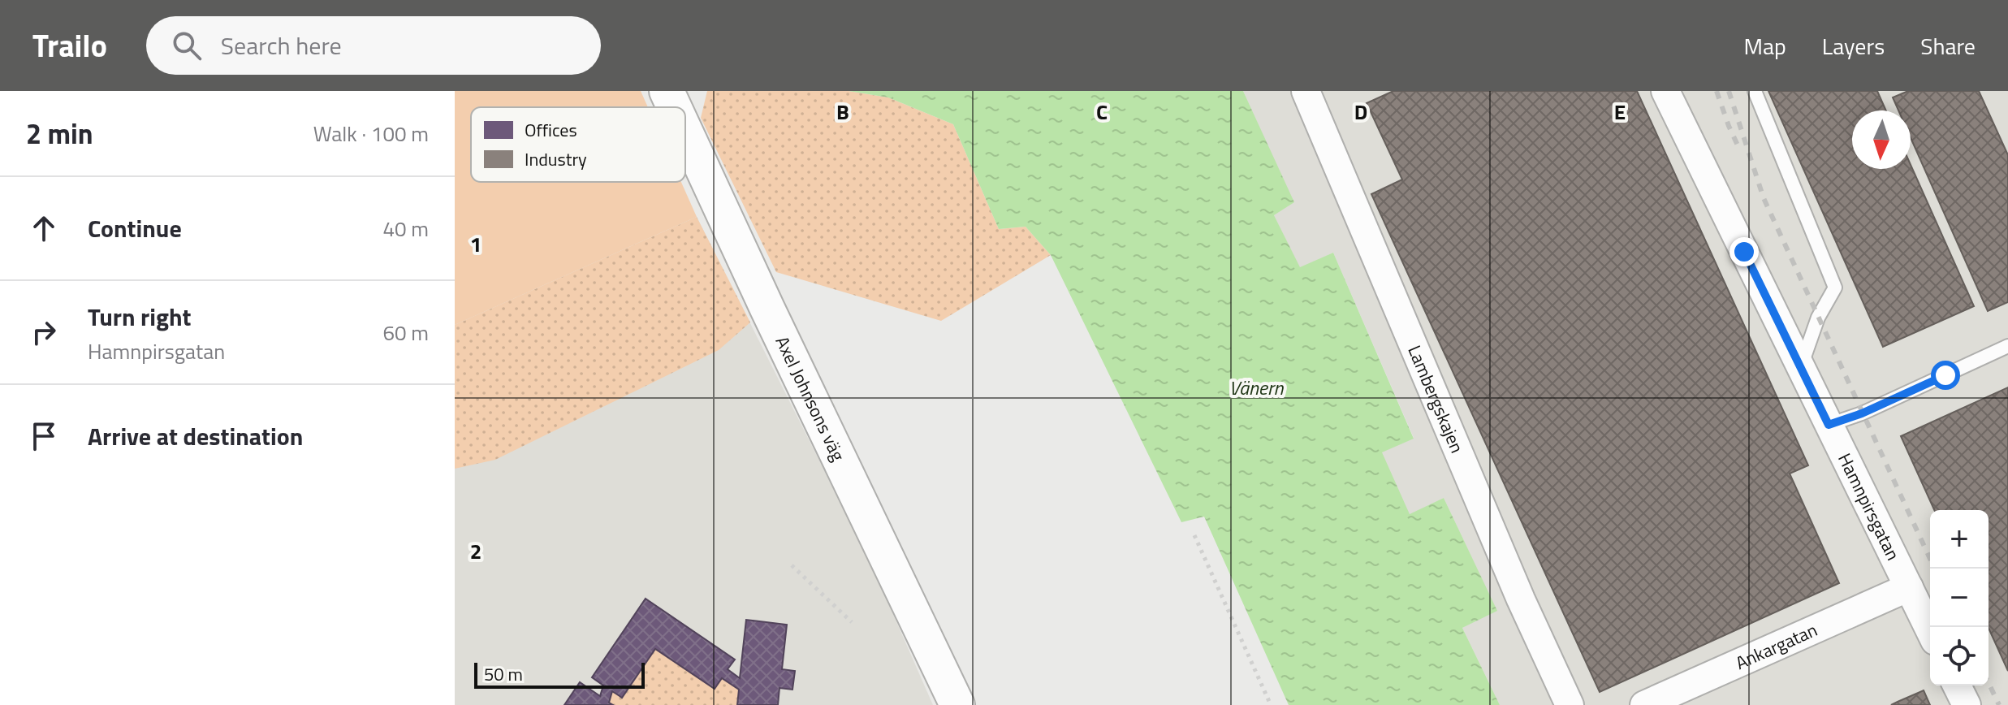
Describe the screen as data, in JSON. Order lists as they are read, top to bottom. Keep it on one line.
{"streets":{"street":["Axel Johnsons väg","Lambergskajen","Hamnpirsgatan","Ankargatan"]},"crossings":[["Hamnpirsgatan","Ankargatan"]],"water":["Vänern"],"legend":["Offices","Industry"],"scale_bar":"50 m","north":"bottom","page":{"header":"Trailo","search":"Search here","nav":["Map","Layers","Share"],"heading":["2 min","Walk · 100 m"],"list":[["Continue","40 m"],["Turn right","Hamnpirsgatan","60 m"],"Arrive at destination"],"map_buttons":["+","−"],"scale":"50 m"},"grid":{"columns":["B","C","D","E"],"rows":["1","2"]}}
